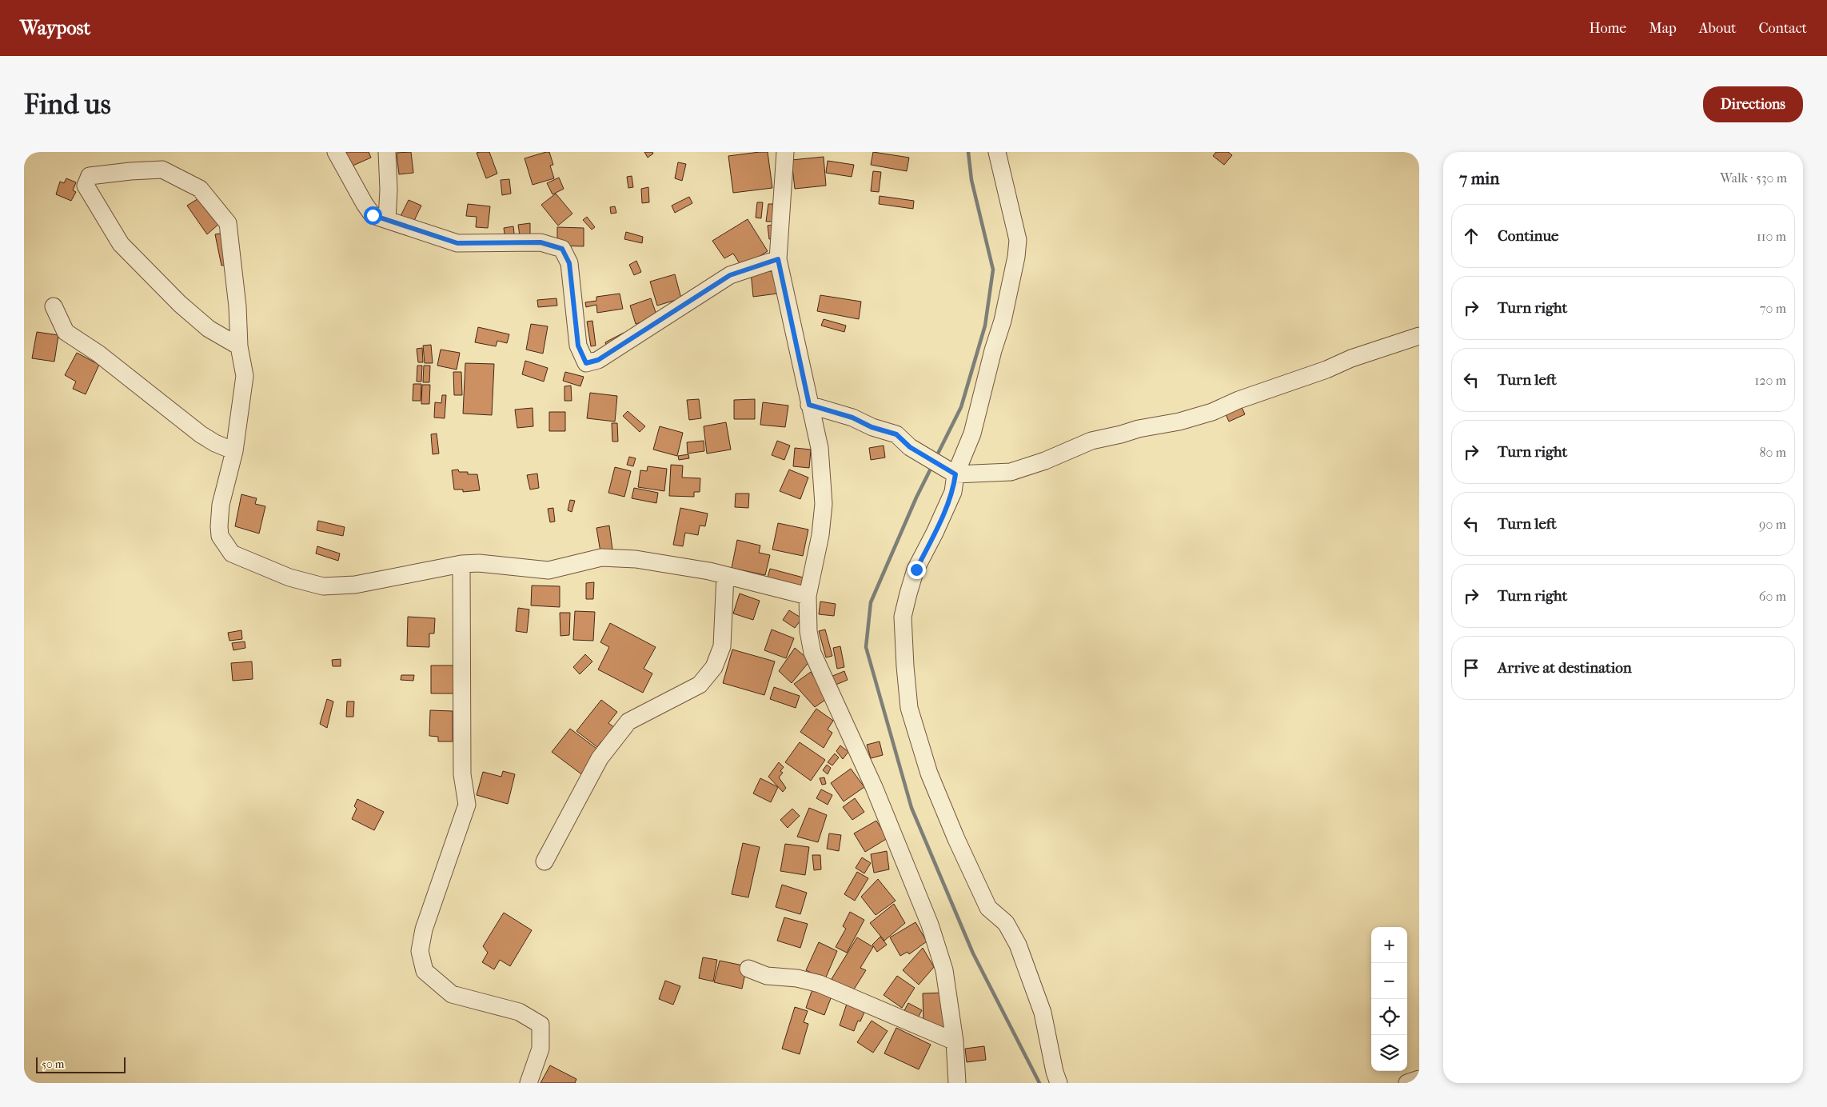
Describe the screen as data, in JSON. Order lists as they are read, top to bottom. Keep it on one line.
{"scale_bar":"50 m","page":{"header":"Waypost","nav":["Home","Map","About","Contact"],"buttons":"Directions","title":"Find us","heading":["7 min","Walk · 530 m"],"list":[["Continue","110 m"],["Turn right","70 m"],["Turn left","120 m"],["Turn right","80 m"],["Turn left","90 m"],["Turn right","60 m"],"Arrive at destination"],"map_buttons":["+","−"],"scale":"50 m"}}
